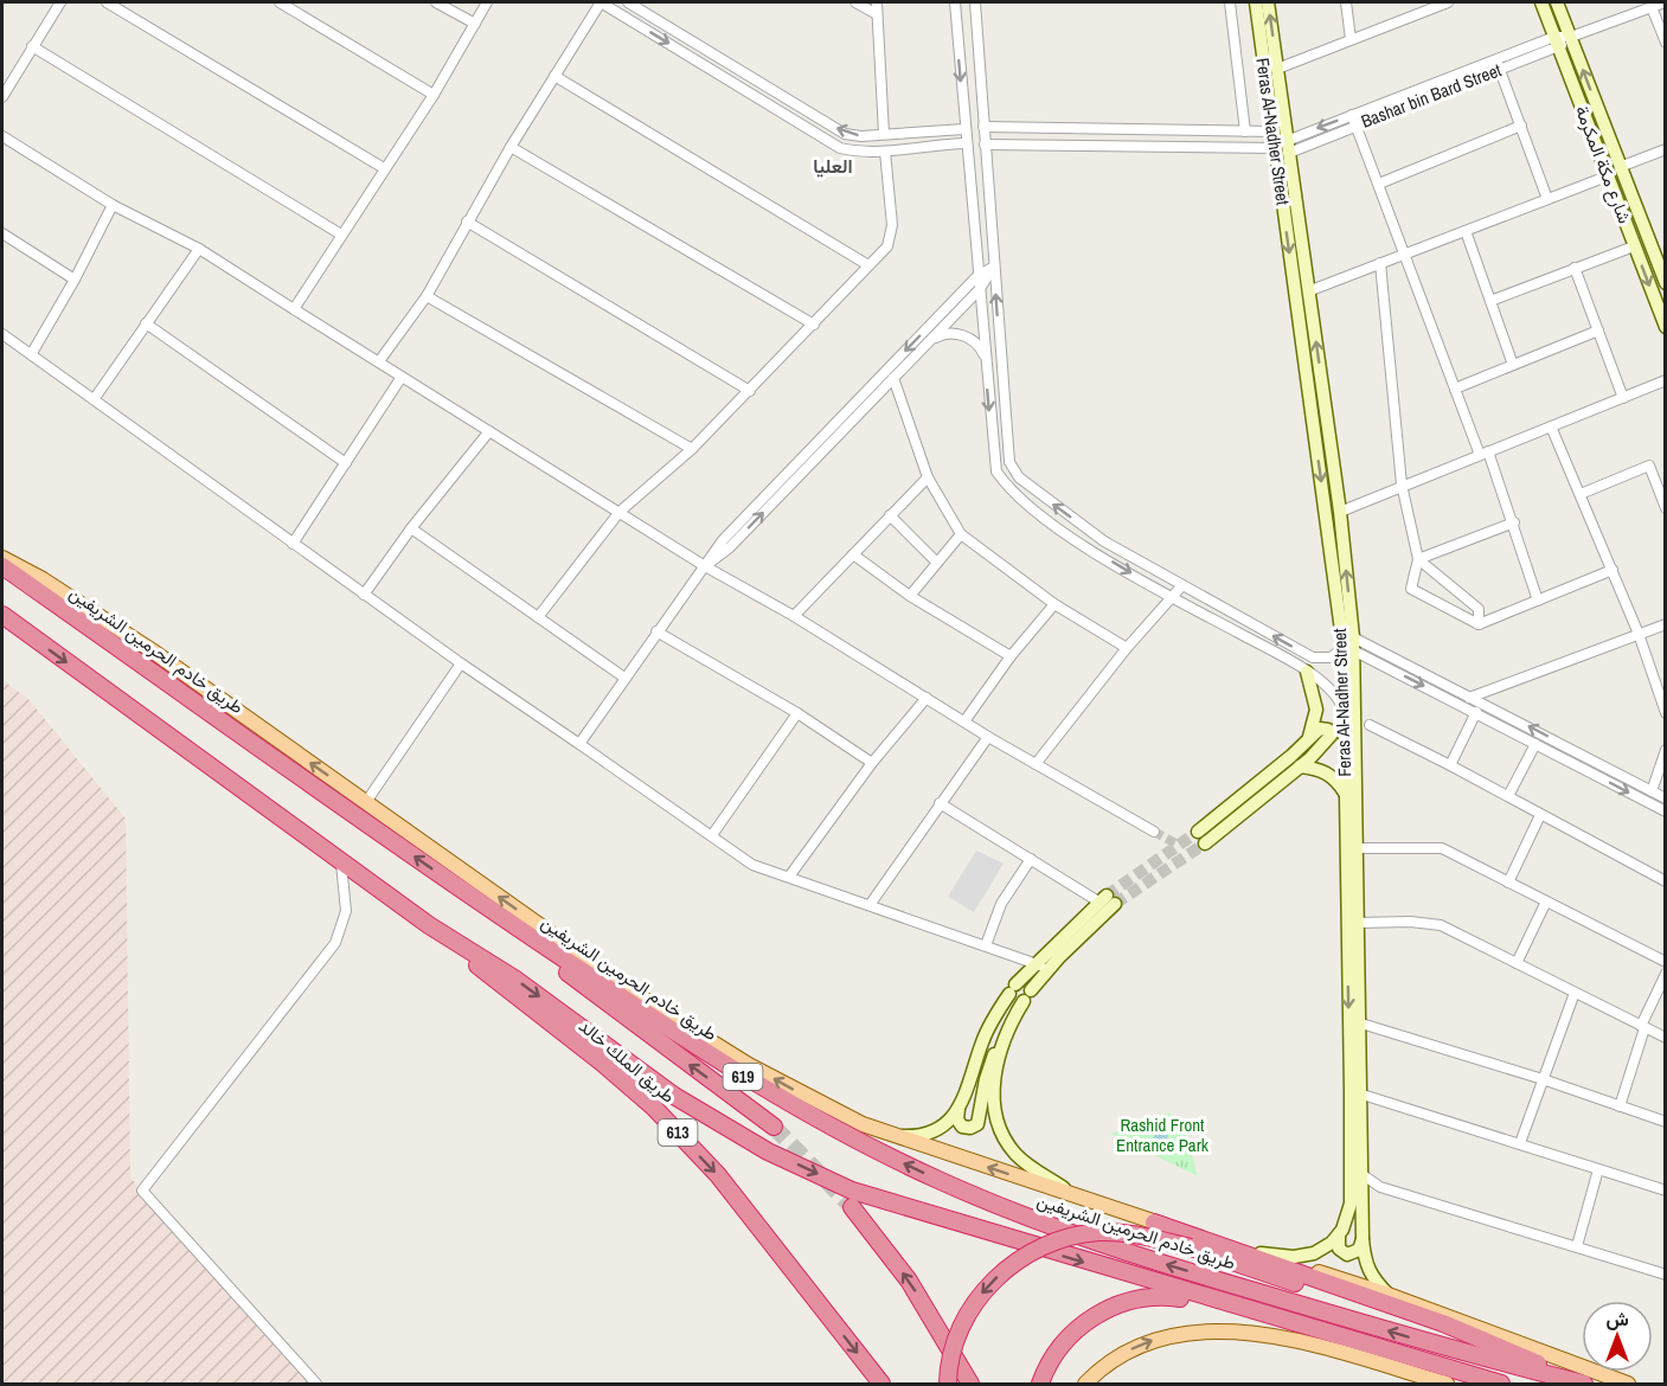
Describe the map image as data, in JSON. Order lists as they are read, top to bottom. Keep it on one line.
{"streets":{"highway":["طريق خادم الحرمين الشريفين","طريق الملك خالد","619","613"],"street":["Bashar bin Bard Street","Feras Al-Nadher Street","شارع مكة المكرمة"]},"crossings":[["Bashar bin Bard Street","Feras Al-Nadher Street"],["Bashar bin Bard Street","شارع مكة المكرمة"]],"districts":["العليا"],"parks":["Rashid Front Entrance Park"],"north":"top"}
